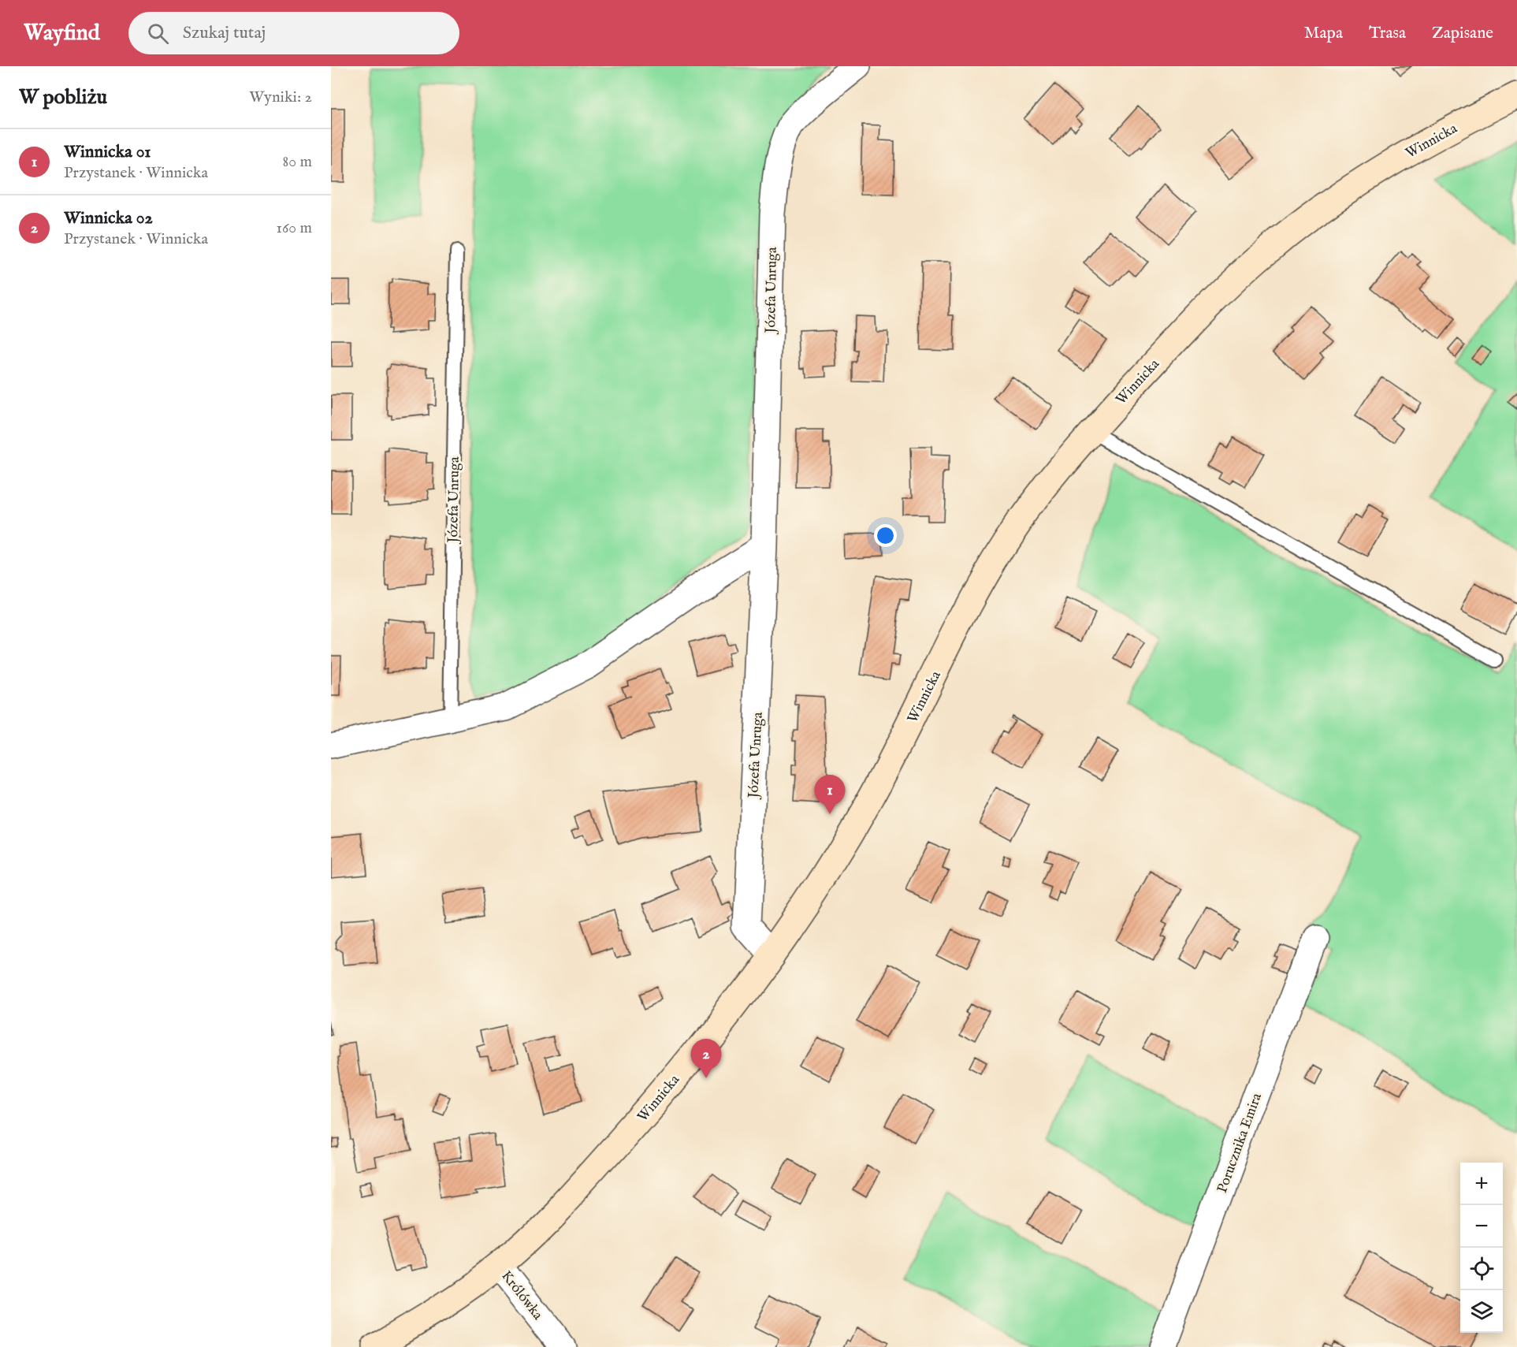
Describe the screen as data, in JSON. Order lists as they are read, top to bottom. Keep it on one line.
{"streets":{"street":["Winnicka","Józefa Unruga","Porucznika Emira","Królówka"]},"crossings":[["Winnicka","Józefa Unruga"],["Winnicka","Królówka"]],"page":{"header":"Wayfind","search":"Szukaj tutaj","nav":["Mapa","Trasa","Zapisane"],"heading":["W pobliżu","Wyniki: 2"],"list":[{"mark":"1","name":"Winnicka 01","note":"Przystanek · Winnicka","value":"80 m"},{"mark":"2","name":"Winnicka 02","note":"Przystanek · Winnicka","value":"160 m"}],"pins":["1","2"],"map_buttons":["+","−"]}}
